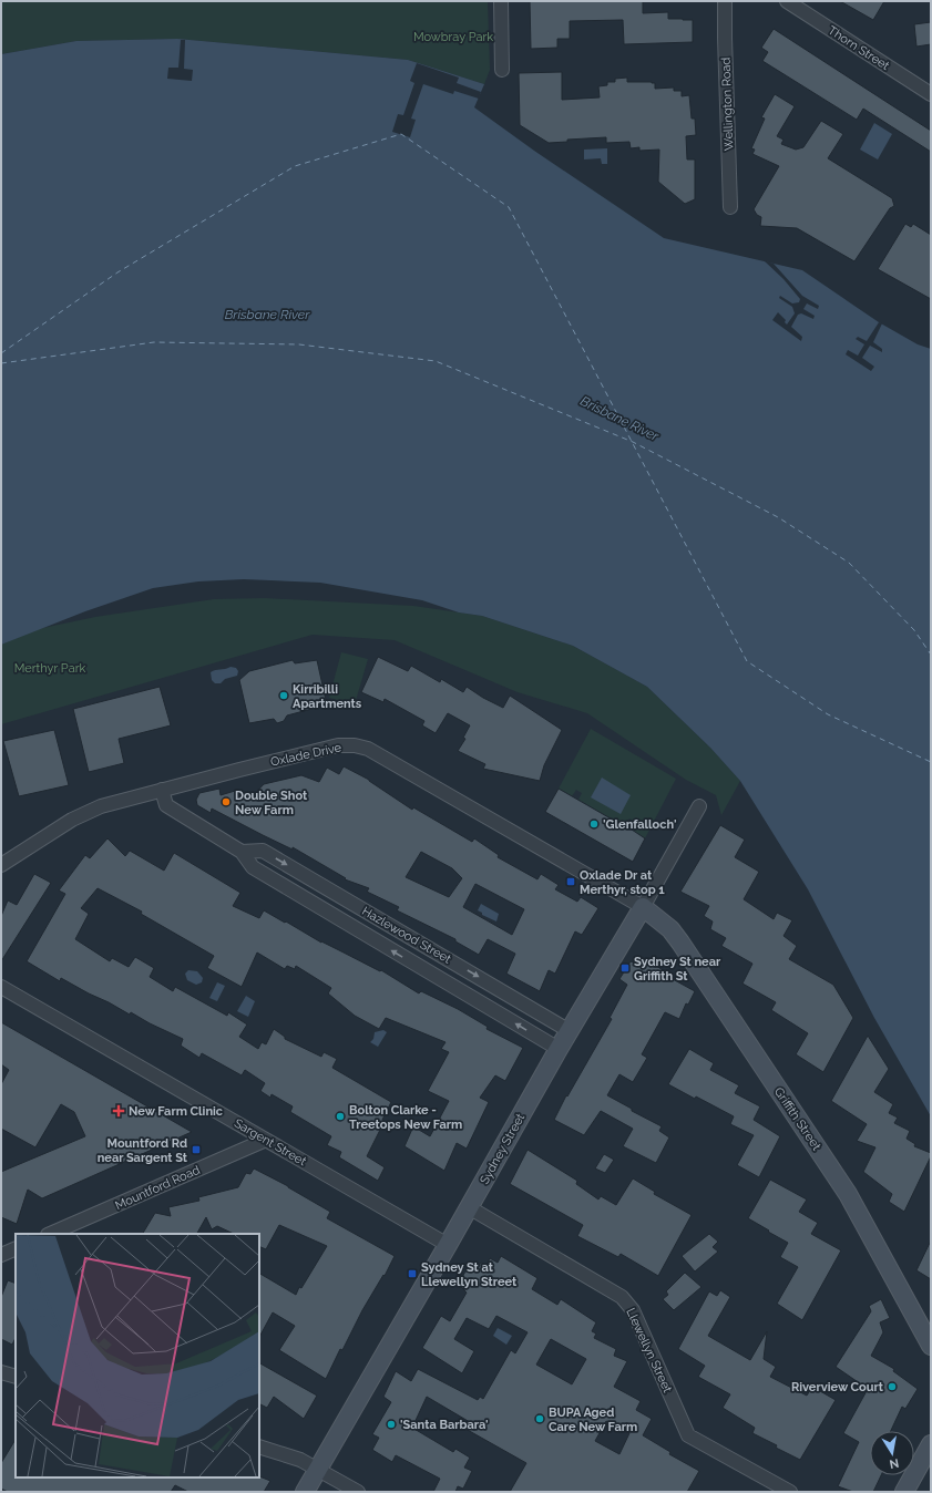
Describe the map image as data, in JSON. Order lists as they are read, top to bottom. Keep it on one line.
{"streets":{"street":["Thorn Street","Wellington Road","Oxlade Drive","Hazlewood Street","Griffith Street","Sargent Street","Sydney Street","Mountford Road","Llewellyn Street"]},"crossings":[["Oxlade Drive","Hazlewood Street"],["Oxlade Drive","Griffith Street"],["Oxlade Drive","Sydney Street"],["Hazlewood Street","Sydney Street"],["Griffith Street","Sydney Street"],["Sargent Street","Sydney Street"],["Sargent Street","Mountford Road"],["Sydney Street","Llewellyn Street"]],"water":["Brisbane River"],"parks":["Mowbray Park","Merthyr Park"],"places":{"other":["Kirribilli Apartments","Double Shot New Farm","'Glenfalloch'","Bolton Clarke - Treetops New Farm","Riverview Court","BUPA Aged Care New Farm","'Santa Barbara'"],"transit":["Oxlade Dr at Merthyr, stop 1","Sydney St near Griffith St","Mountford Rd near Sargent St","Sydney St at Llewellyn Street"],"health":["New Farm Clinic"]},"north":"bottom"}
